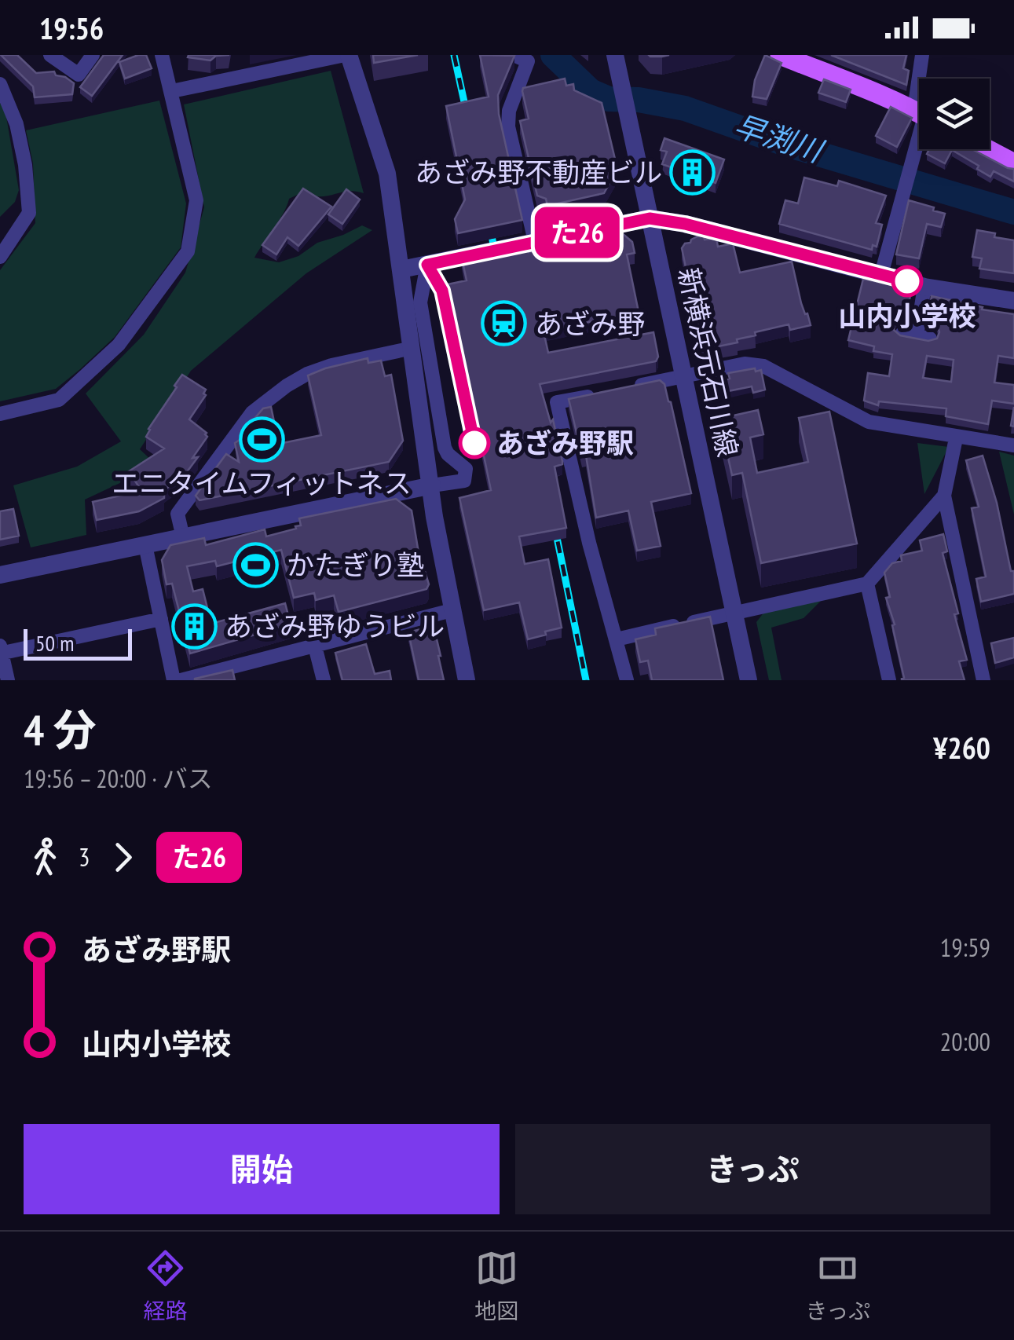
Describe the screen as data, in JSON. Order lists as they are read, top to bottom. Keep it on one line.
{"streets":{"street":["新横浜元石川線"]},"water":["早渕川"],"places":{"building":["あざみ野不動産ビル","あざみ野ゆうビル"],"other":["山内小学校","あざみ野駅"],"station":["あざみ野"],"sports":["エニタイムフィットネス","かたぎり塾"]},"lines":["bus line た26"],"scale_bar":"50 m","page":{"status":"19:56","on_map":"た26","scale":"50 m","heading":["4 分","19:56 – 20:00 · バス","¥260"],"legs":["3","た26"],"list":[{"name":"あざみ野駅","value":"19:59"},{"name":"山内小学校","value":"20:00"}],"buttons":["開始","きっぷ"],"tabs":["経路","地図","きっぷ"]}}
